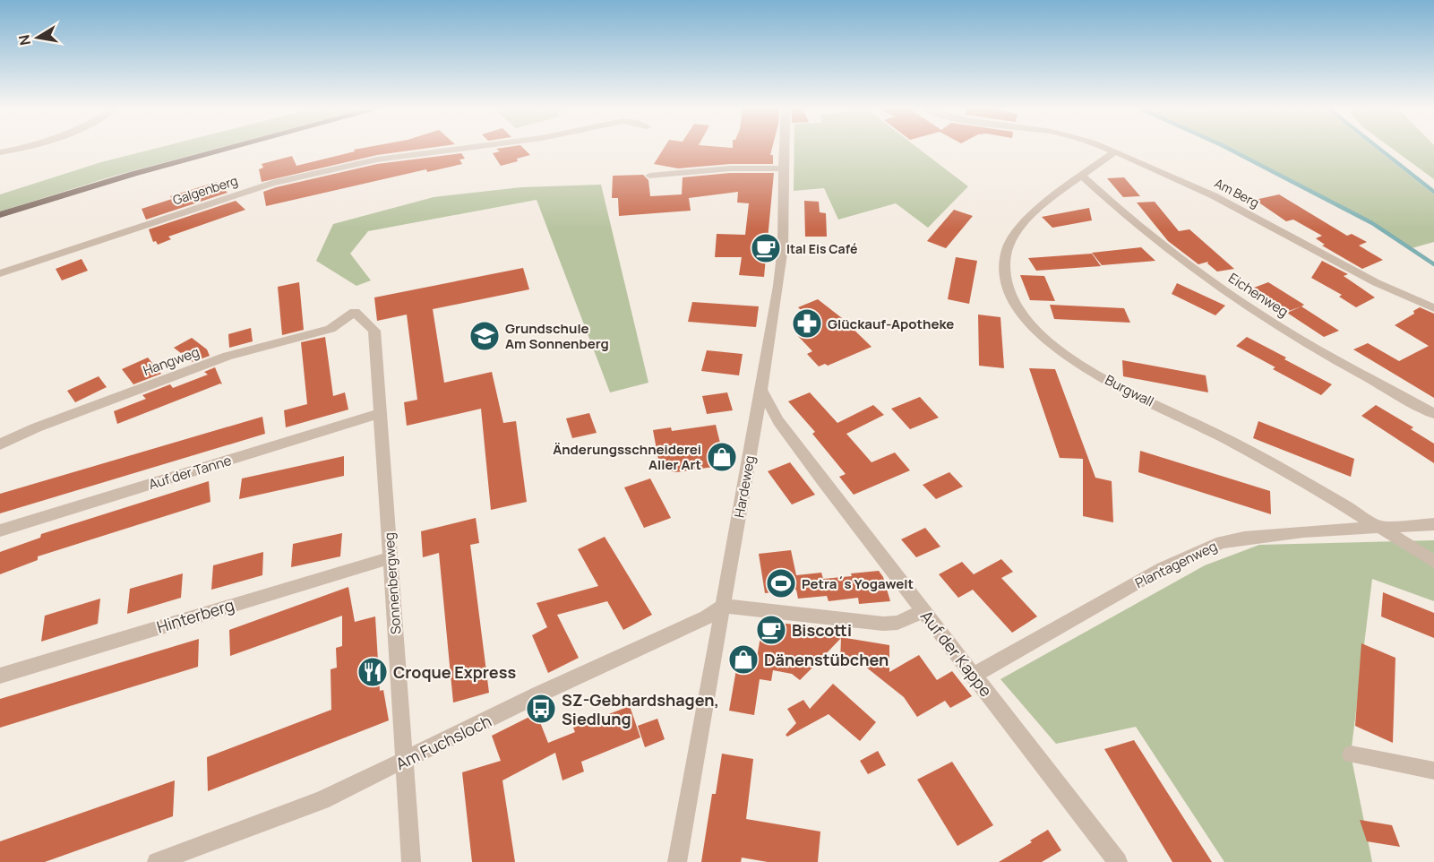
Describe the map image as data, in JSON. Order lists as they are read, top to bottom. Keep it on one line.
{"streets":{"street":["Galgenberg","Am Berg","Eichenweg","Hangweg","Burgwall","Auf der Tanne","Hardeweg","Plantagenweg","Sonnenbergweg","Hinterberg","Auf der Kappe","Am Fuchsloch"]},"crossings":[["Am Berg","Burgwall"],["Eichenweg","Burgwall"],["Hangweg","Sonnenbergweg"],["Burgwall","Plantagenweg"],["Auf der Tanne","Sonnenbergweg"],["Hardeweg","Auf der Kappe"],["Hardeweg","Am Fuchsloch"],["Plantagenweg","Auf der Kappe"],["Sonnenbergweg","Hinterberg"],["Sonnenbergweg","Am Fuchsloch"]],"places":{"cafe":["Ital Eis Café","Biscotti"],"pharmacy":["Glückauf-Apotheke"],"school or university":["Grundschule Am Sonnenberg"],"shop":["Änderungsschneiderei Aller Art","Dänenstübchen"],"sports":["Petra´s Yogawelt"],"restaurant":["Croque Express"],"bus stop":["SZ-Gebhardshagen, Siedlung"]},"north":"left"}
